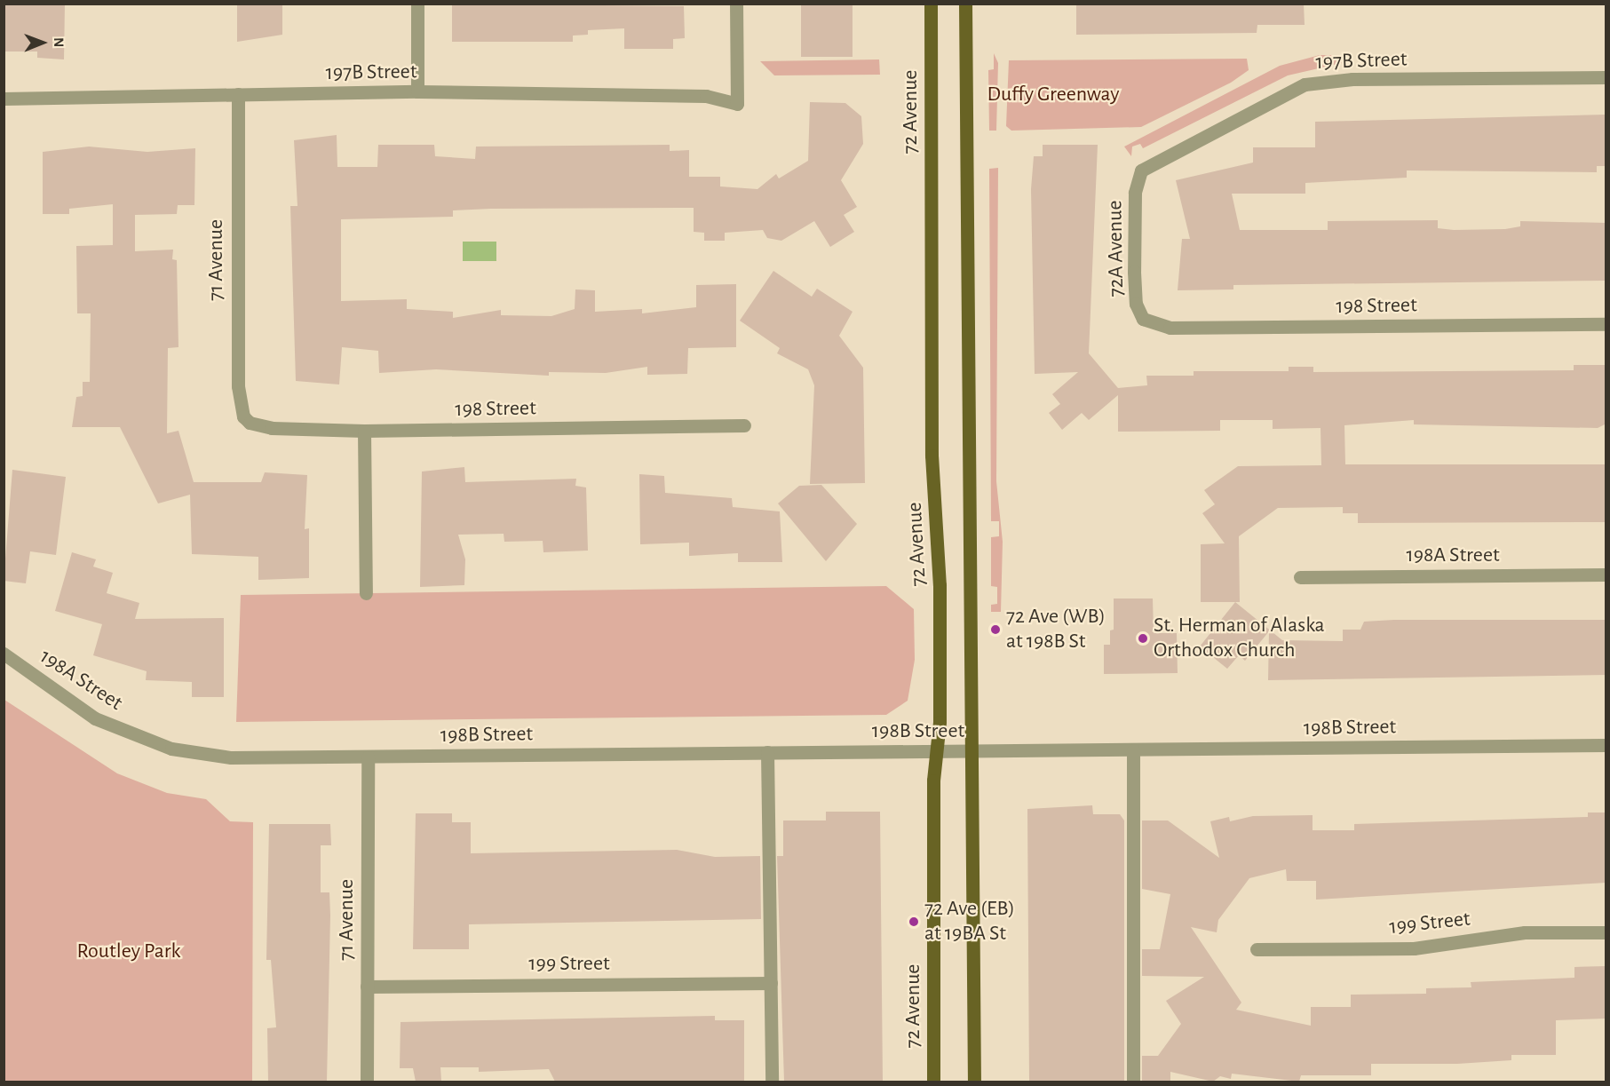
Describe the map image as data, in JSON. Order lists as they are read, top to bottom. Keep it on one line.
{"streets":{"main road":["72 Avenue"],"street":["197B Street","72A Avenue","71 Avenue","198 Street","198A Street","198B Street","199 Street"]},"crossings":[["197B Street","72A Avenue"],["197B Street","71 Avenue"],["72 Avenue","198B Street"],["72A Avenue","198 Street"],["71 Avenue","198 Street"],["71 Avenue","198B Street"],["71 Avenue","199 Street"],["198A Street","198B Street"]],"parks":["Duffy Greenway","Routley Park"],"places":["72 Ave (WB) at 198B St","St. Herman of Alaska Orthodox Church","72 Ave (EB) at 19BA St"],"north":"right"}
